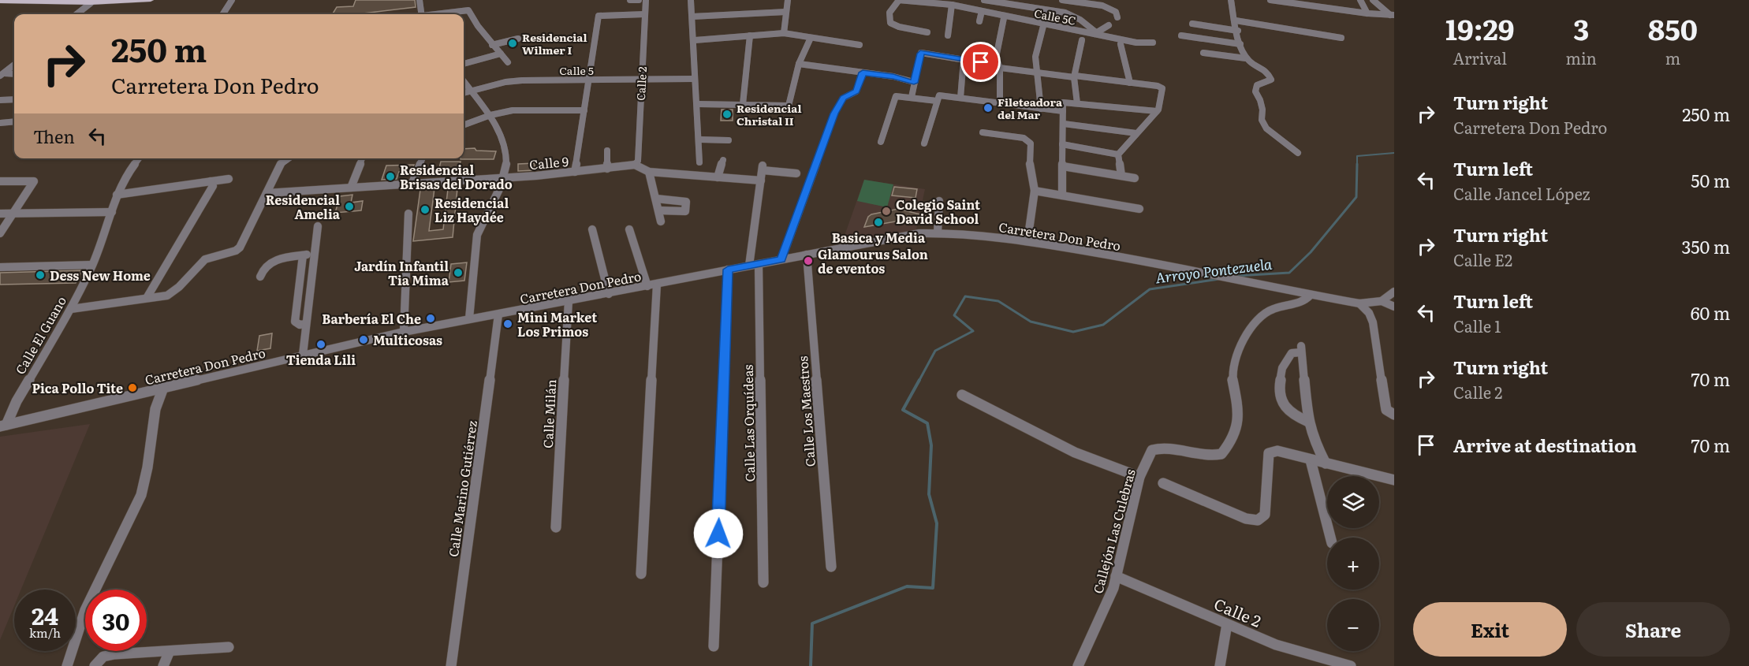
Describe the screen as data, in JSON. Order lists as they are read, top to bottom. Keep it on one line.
{"streets":{"street":["Calle 5C","Calle 5","Calle 2","Calle 9","Carretera Don Pedro","Calle El Guano","Calle Los Maestros","Calle Milán","Calle Las Orquídeas","Calle Marino Gutiérrez","Callejón Las Culebras"]},"crossings":[["Calle 5","Calle 2"],["Calle 2","Calle 9"],["Calle 2","Callejón Las Culebras"],["Carretera Don Pedro","Calle El Guano"],["Carretera Don Pedro","Calle Los Maestros"],["Carretera Don Pedro","Calle Milán"],["Carretera Don Pedro","Calle Las Orquídeas"],["Carretera Don Pedro","Calle Marino Gutiérrez"],["Carretera Don Pedro","Callejón Las Culebras"]],"water":["Arroyo Pontezuela"],"places":["Residencial Wilmer I","Fileteadora del Mar","Residencial Christal II","Residencial Brisas del Dorado","Residencial Amelia","Residencial Liz Haydée","Colegio Saint David School","Basica y Media","Glamourus Salon de eventos","Jardín Infantil Tia Mima","Dess New Home","Barbería El Che","Mini Market Los Primos","Multicosas","Tienda Lili","Pica Pollo Tite"],"page":{"eta":["19:29","Arrival","3","min","850","m"],"turn":["250 m","Carretera Don Pedro"],"list":[{"name":"Turn right","note":"Carretera Don Pedro","value":"250 m"},{"name":"Turn left","note":"Calle Jancel López","value":"50 m"},{"name":"Turn right","note":"Calle E2","value":"350 m"},{"name":"Turn left","note":"Calle 1","value":"60 m"},{"name":"Turn right","note":"Calle 2","value":"70 m"},{"name":"Arrive at destination","value":"70 m"}],"then":"Then","map_buttons":["+","−"],"speed":"24 km/h","limit":"30","buttons":["Exit","Share"]}}
